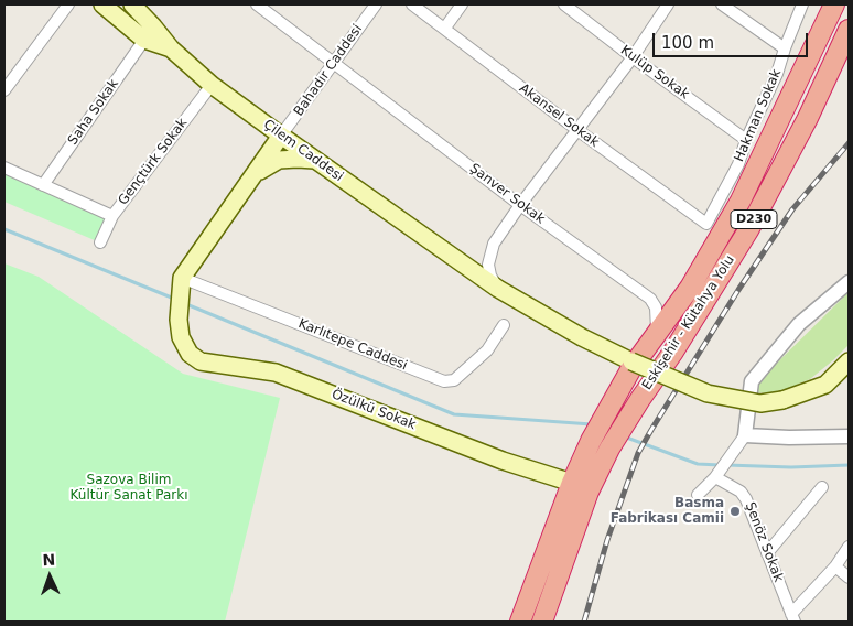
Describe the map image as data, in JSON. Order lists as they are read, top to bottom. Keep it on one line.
{"streets":{"highway":["D230","Eskişehir - Kütahya Yolu"],"main road":["Çilem Caddesi","Özülkü Sokak"],"street":["Bahadır Caddesi","Kulüp Sokak","Saha Sokak","Akansel Sokak","Hakman Sokak","Gençtürk Sokak","Şanver Sokak","Karlıtepe Caddesi","Şenöz Sokak"]},"crossings":[["Bahadır Caddesi","Çilem Caddesi"],["Bahadır Caddesi","Şanver Sokak"],["Kulüp Sokak","Hakman Sokak"],["Saha Sokak","Çilem Caddesi"],["Akansel Sokak","Hakman Sokak"],["Çilem Caddesi","Gençtürk Sokak"],["Şanver Sokak","Eskişehir - Kütahya Yolu"],["Eskişehir - Kütahya Yolu","Özülkü Sokak"],["Karlıtepe Caddesi","Özülkü Sokak"]],"parks":["Sazova Bilim Kültür Sanat Parkı"],"places":["Basma Fabrikası Camii"],"scale_bar":"100 m","north":"top"}
